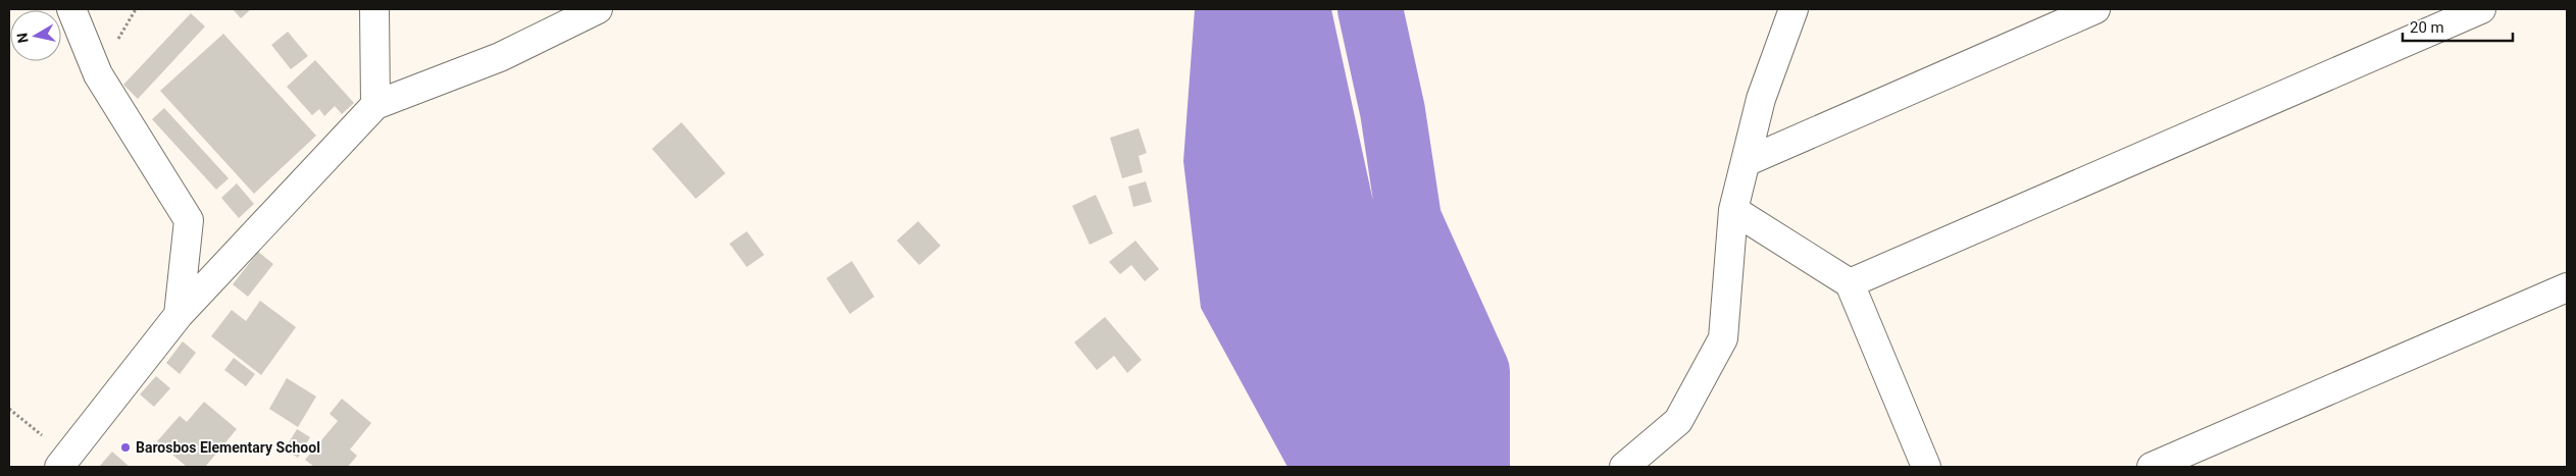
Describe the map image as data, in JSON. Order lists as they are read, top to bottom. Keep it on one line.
{"places":["Barosbos Elementary School"],"scale_bar":"20 m","north":"left"}
